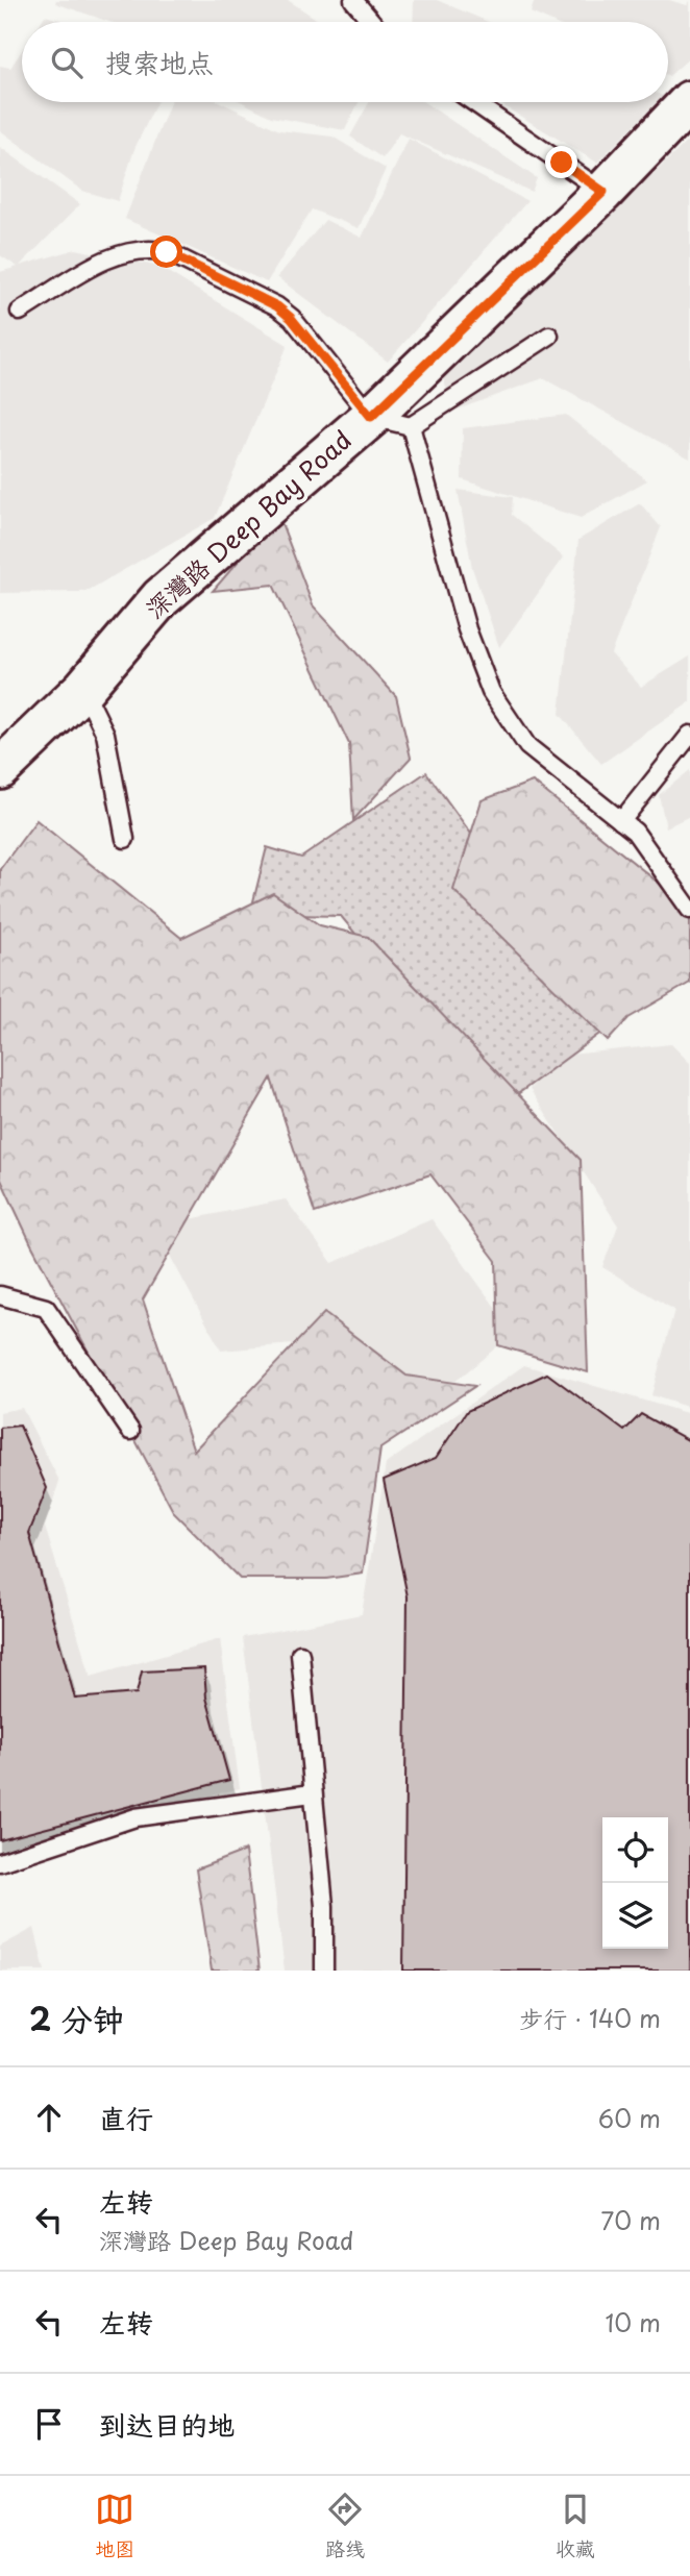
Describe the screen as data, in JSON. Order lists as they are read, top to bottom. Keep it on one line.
{"streets":{"street":["深灣路 Deep Bay Road"]},"page":{"search":"搜索地点","heading":["2 分钟","步行 · 140 m"],"list":[["直行","60 m"],["左转","深灣路 Deep Bay Road","70 m"],["左转","10 m"],"到达目的地"],"nav":["地图","路线","收藏"]}}
